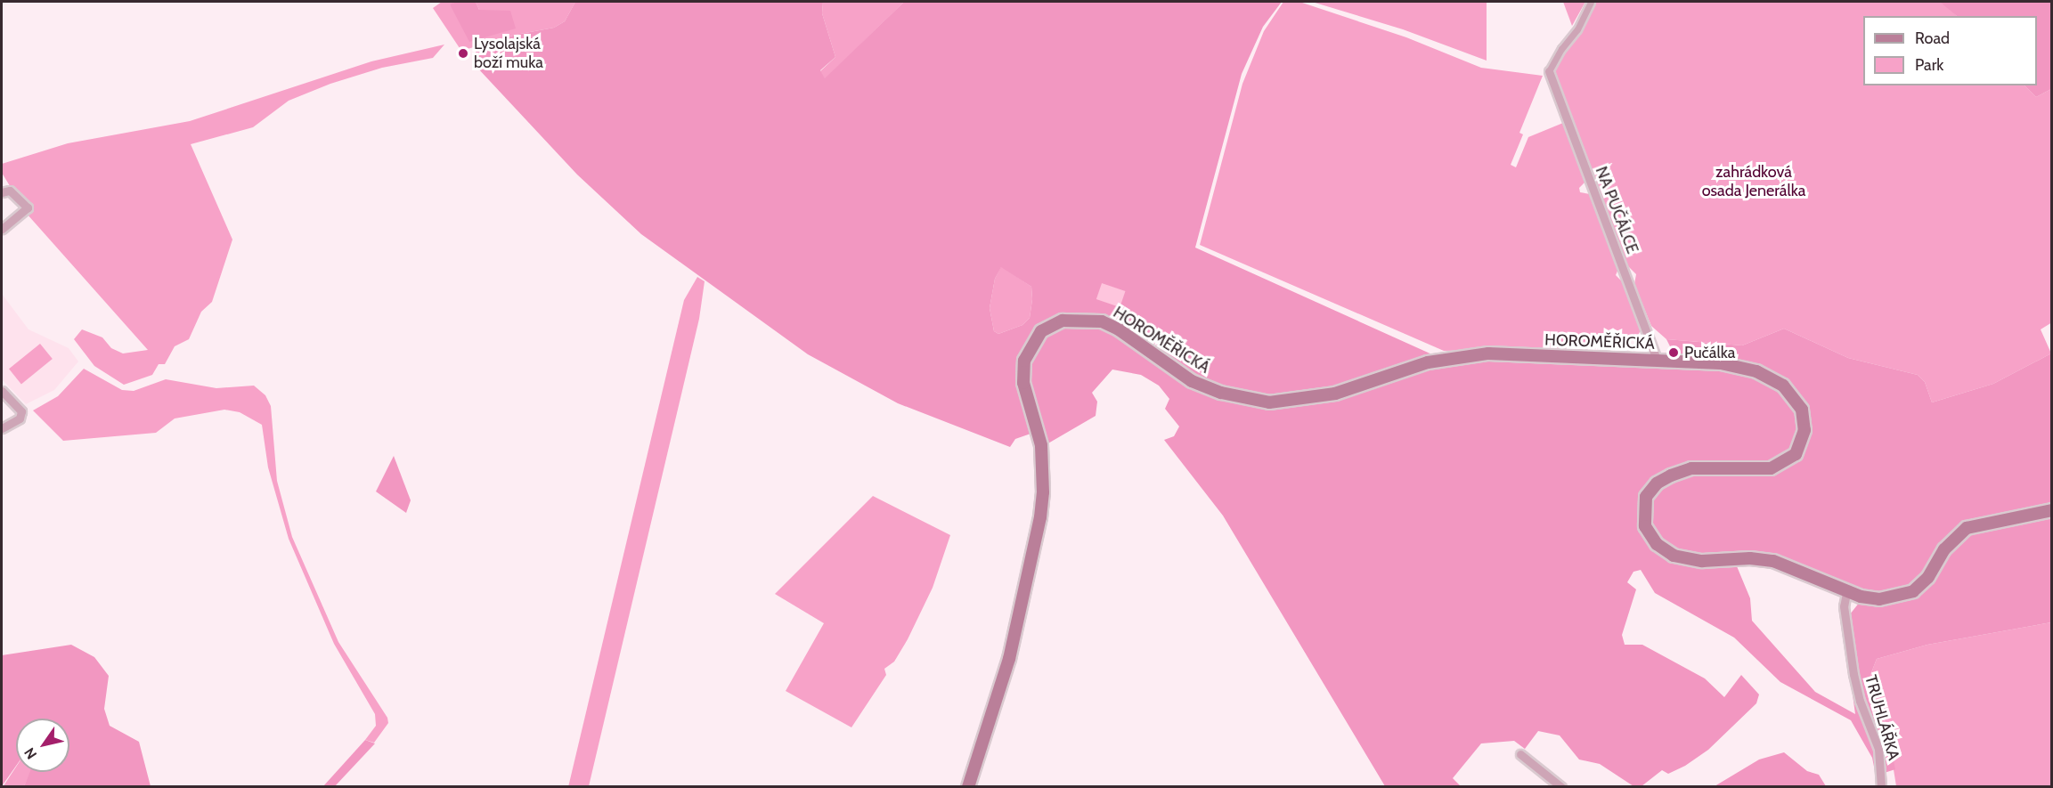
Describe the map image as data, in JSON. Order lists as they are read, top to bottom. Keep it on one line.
{"streets":{"main road":["HOROMĚŘICKÁ"],"street":["NA PUČÁLCE","TRUHLÁŘKA"]},"crossings":[["NA PUČÁLCE","HOROMĚŘICKÁ"],["HOROMĚŘICKÁ","TRUHLÁŘKA"]],"parks":["zahrádková osada Jenerálka"],"places":["Lysolajská boží muka","Pučálka"],"legend":["Road","Park"],"north":"bottom left"}
